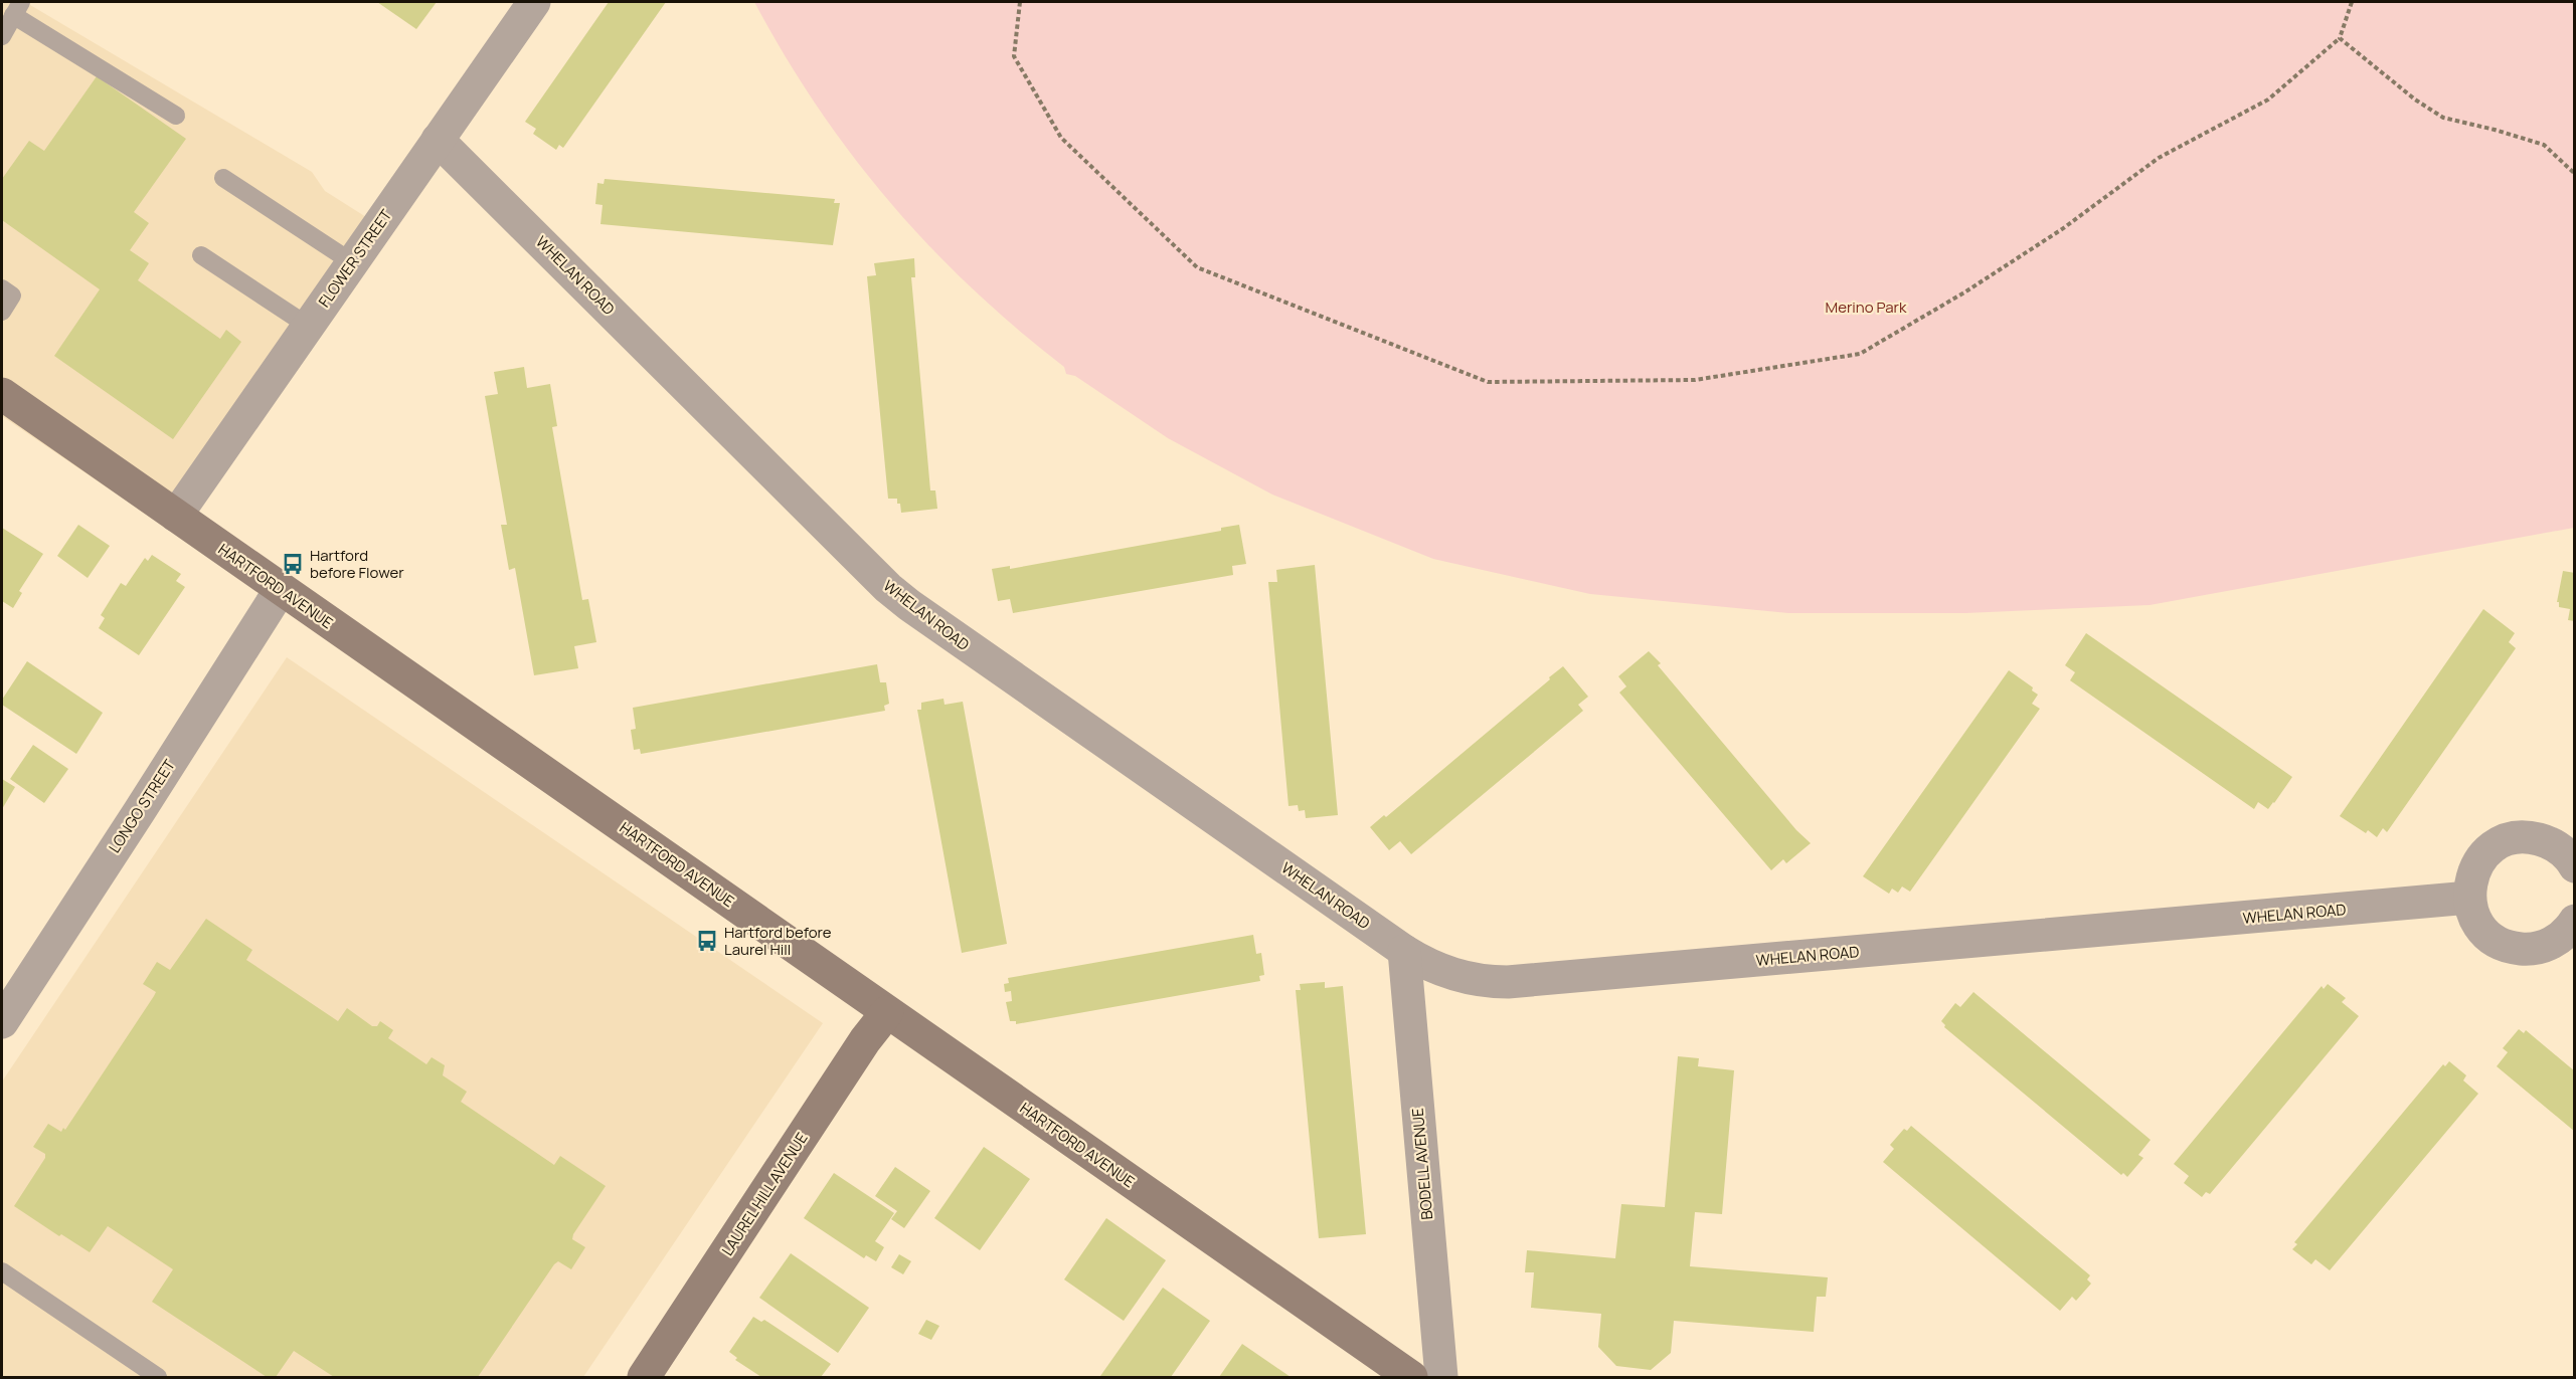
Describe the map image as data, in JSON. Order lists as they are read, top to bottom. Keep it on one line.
{"streets":{"main road":["HARTFORD AVENUE","LAUREL HILL AVENUE"],"street":["FLOWER STREET","WHELAN ROAD","LONGO STREET","BODELL AVENUE"]},"crossings":[["FLOWER STREET","WHELAN ROAD"],["FLOWER STREET","HARTFORD AVENUE"],["WHELAN ROAD","BODELL AVENUE"],["HARTFORD AVENUE","LONGO STREET"],["HARTFORD AVENUE","LAUREL HILL AVENUE"]],"parks":["Merino Park"],"places":{"bus stop":["Hartford before Flower","Hartford before Laurel Hill"]}}
